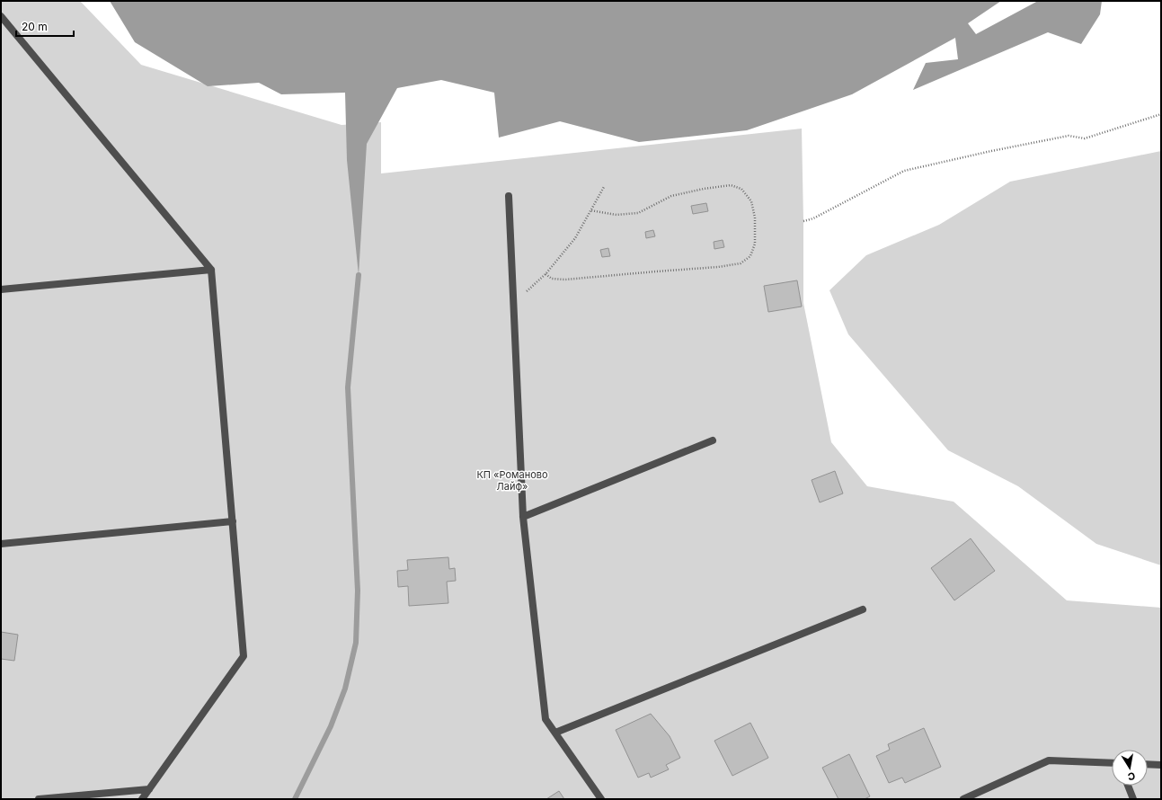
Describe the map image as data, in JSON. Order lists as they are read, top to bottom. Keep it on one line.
{"parks":["КП «Романово Лайф»"],"scale_bar":"20 m","north":"bottom"}
